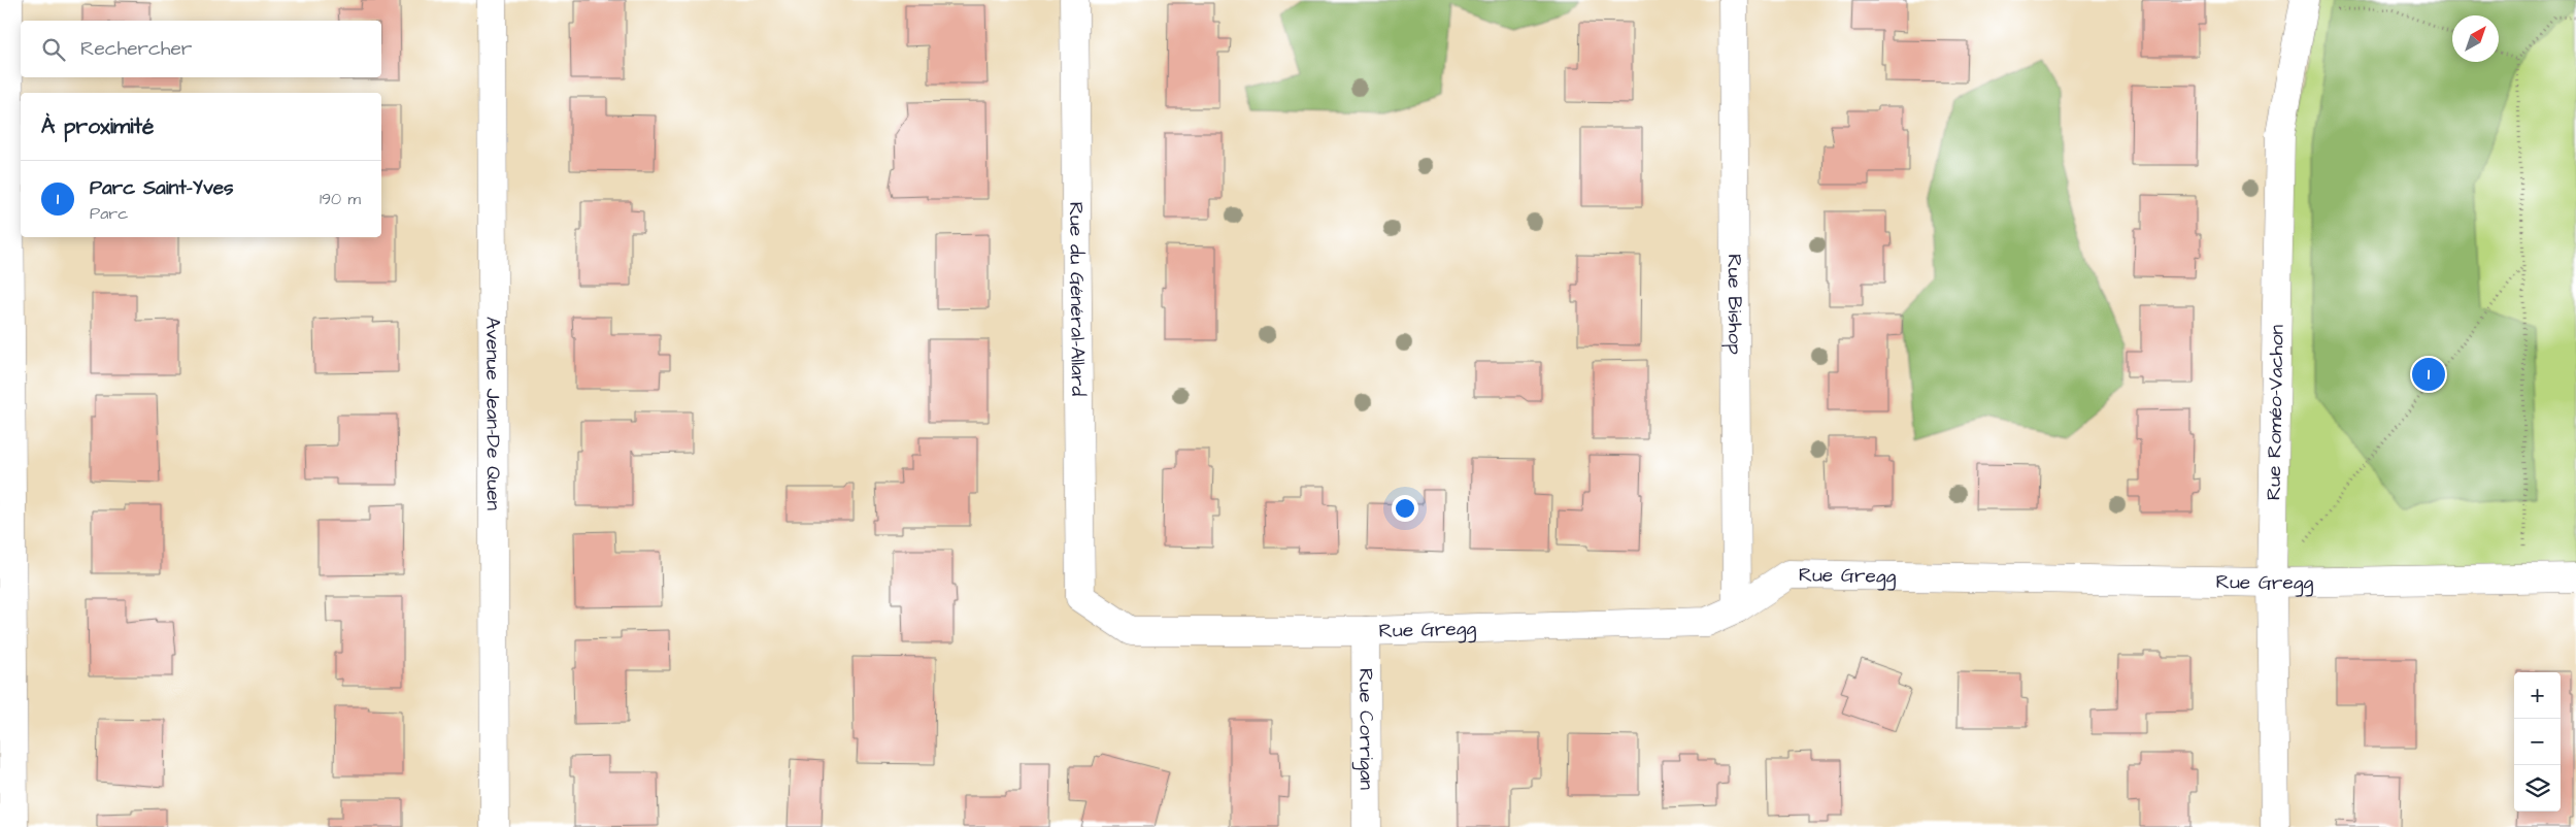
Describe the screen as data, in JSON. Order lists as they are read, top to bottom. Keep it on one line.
{"streets":{"street":["Rue du Général-Allard","Rue Bishop","Rue Roméo-Vachon","Avenue Jean-De Quen","Rue Gregg","Rue Corrigan"]},"crossings":[["Rue du Général-Allard","Rue Gregg"],["Rue Bishop","Rue Gregg"],["Rue Roméo-Vachon","Rue Gregg"],["Rue Gregg","Rue Corrigan"]],"north":"top right","page":{"search":"Rechercher","heading":"À proximité","list":[{"mark":"1","name":"Parc Saint-Yves","note":"Parc","value":"190 m"}],"pins":"1","map_buttons":["+","−"]}}
